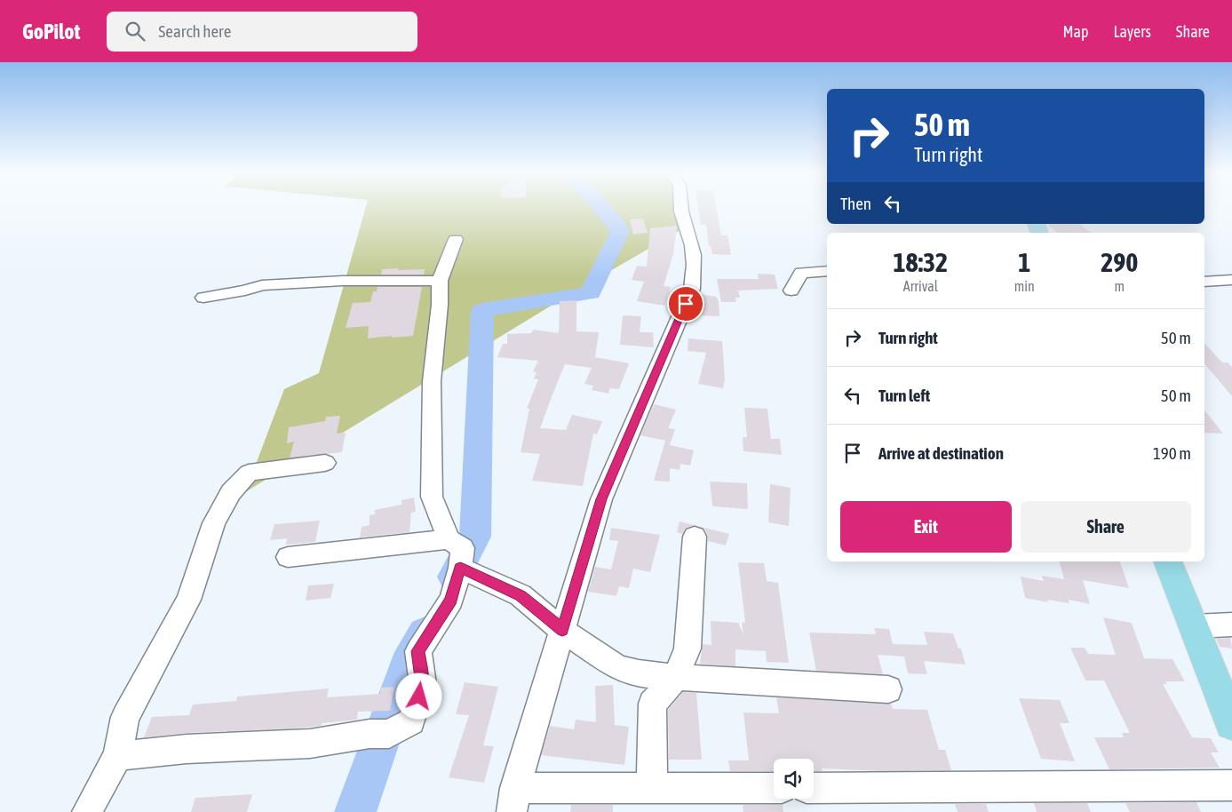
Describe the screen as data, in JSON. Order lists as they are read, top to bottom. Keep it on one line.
{"page":{"header":"GoPilot","search":"Search here","nav":["Map","Layers","Share"],"turn":["50 m","Turn right"],"then":"Then","eta":["18:32","Arrival","1","min","290","m"],"list":[{"name":"Turn right","value":"50 m"},{"name":"Turn left","value":"50 m"},{"name":"Arrive at destination","value":"190 m"}],"buttons":["Exit","Share"]}}
